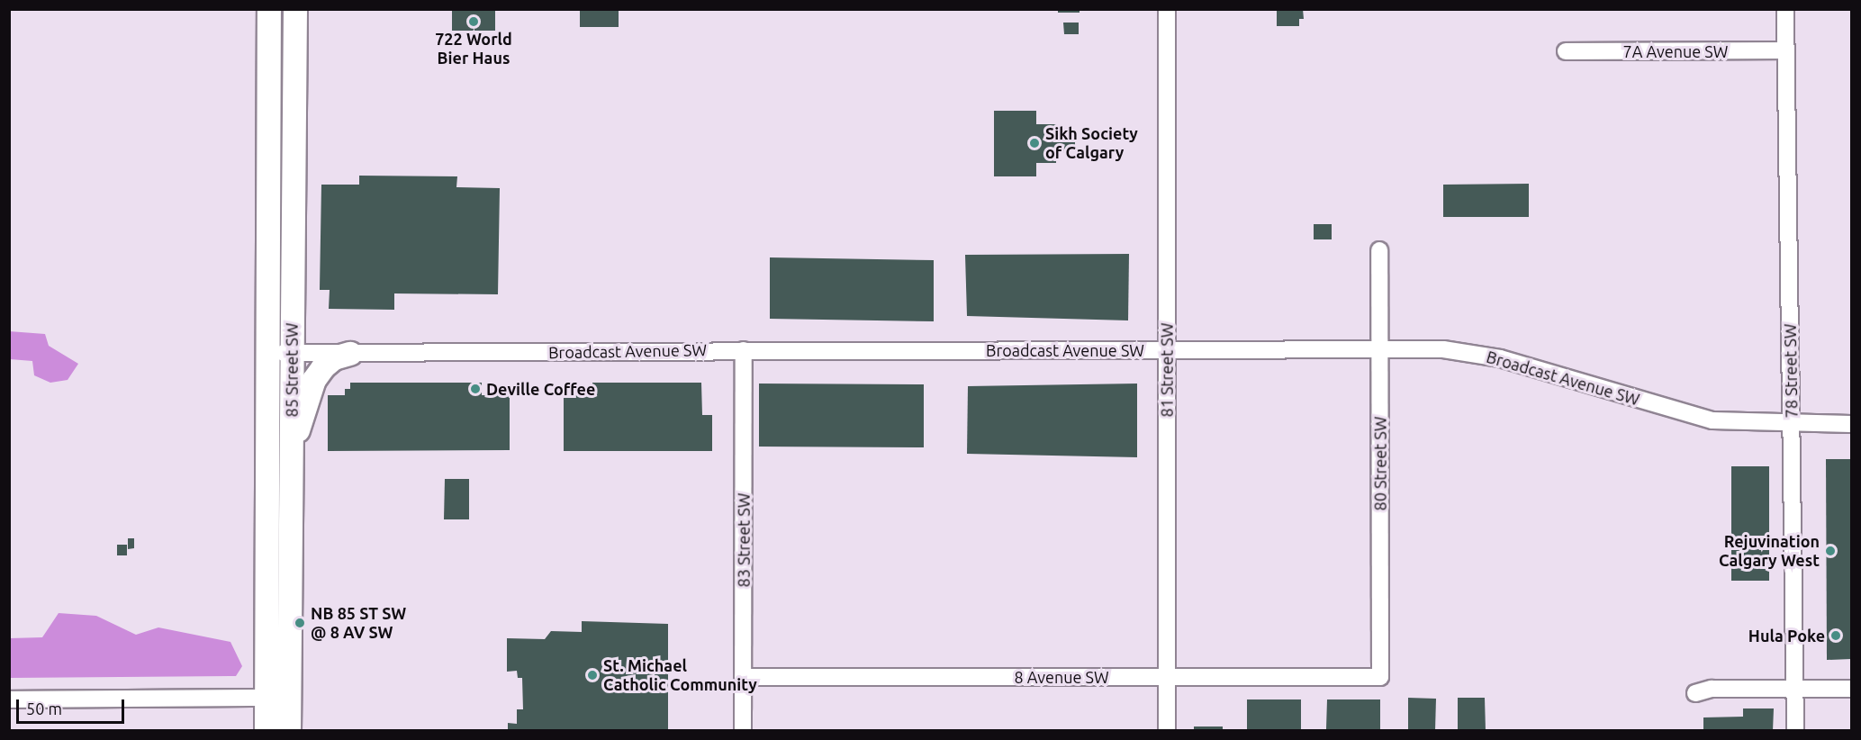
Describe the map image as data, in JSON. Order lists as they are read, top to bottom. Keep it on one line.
{"streets":{"main road":["85 Street SW"],"street":["7A Avenue SW","Broadcast Avenue SW","81 Street SW","78 Street SW","80 Street SW","83 Street SW","8 Avenue SW"]},"crossings":[["7A Avenue SW","78 Street SW"],["Broadcast Avenue SW","85 Street SW"],["Broadcast Avenue SW","81 Street SW"],["Broadcast Avenue SW","78 Street SW"],["Broadcast Avenue SW","80 Street SW"],["Broadcast Avenue SW","83 Street SW"],["81 Street SW","8 Avenue SW"],["80 Street SW","8 Avenue SW"],["83 Street SW","8 Avenue SW"]],"places":["722 World Bier Haus","Sikh Society of Calgary","Deville Coffee","Rejuvination Calgary West","NB 85 ST SW @ 8 AV SW","Hula Poke","St. Michael Catholic Community"],"scale_bar":"50 m"}
